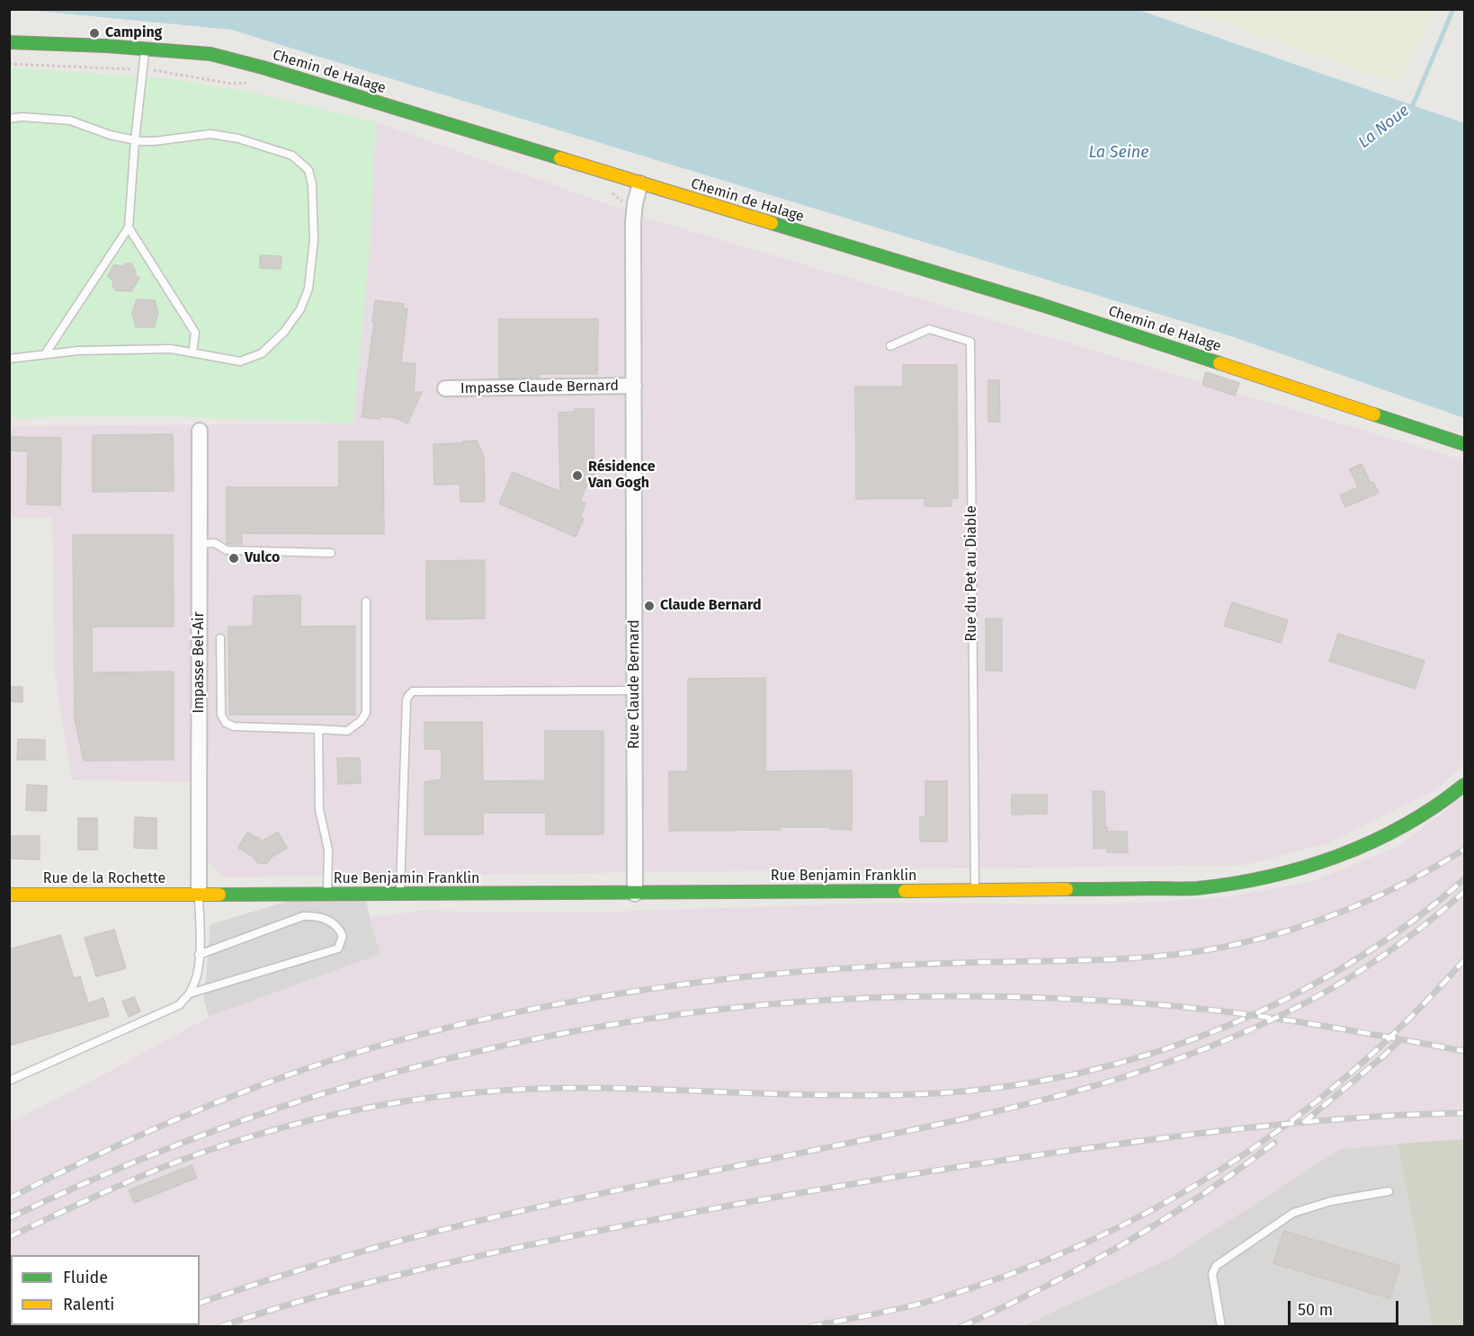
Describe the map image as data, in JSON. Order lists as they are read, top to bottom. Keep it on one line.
{"streets":{"street":["Chemin de Halage","Impasse Claude Bernard","Impasse Bel-Air","Rue Claude Bernard","Rue Benjamin Franklin","Rue de la Rochette"],"lane":["Rue du Pet au Diable"]},"crossings":[["Chemin de Halage","Rue Claude Bernard"],["Impasse Claude Bernard","Rue Claude Bernard"],["Rue du Pet au Diable","Rue Benjamin Franklin"],["Impasse Bel-Air","Rue Benjamin Franklin"],["Impasse Bel-Air","Rue de la Rochette"],["Rue Claude Bernard","Rue Benjamin Franklin"],["Rue Benjamin Franklin","Rue de la Rochette"]],"water":["La Noue","La Seine"],"places":["Camping","Résidence Van Gogh","Vulco","Claude Bernard"],"legend":["Fluide","Ralenti"],"scale_bar":"50 m"}
